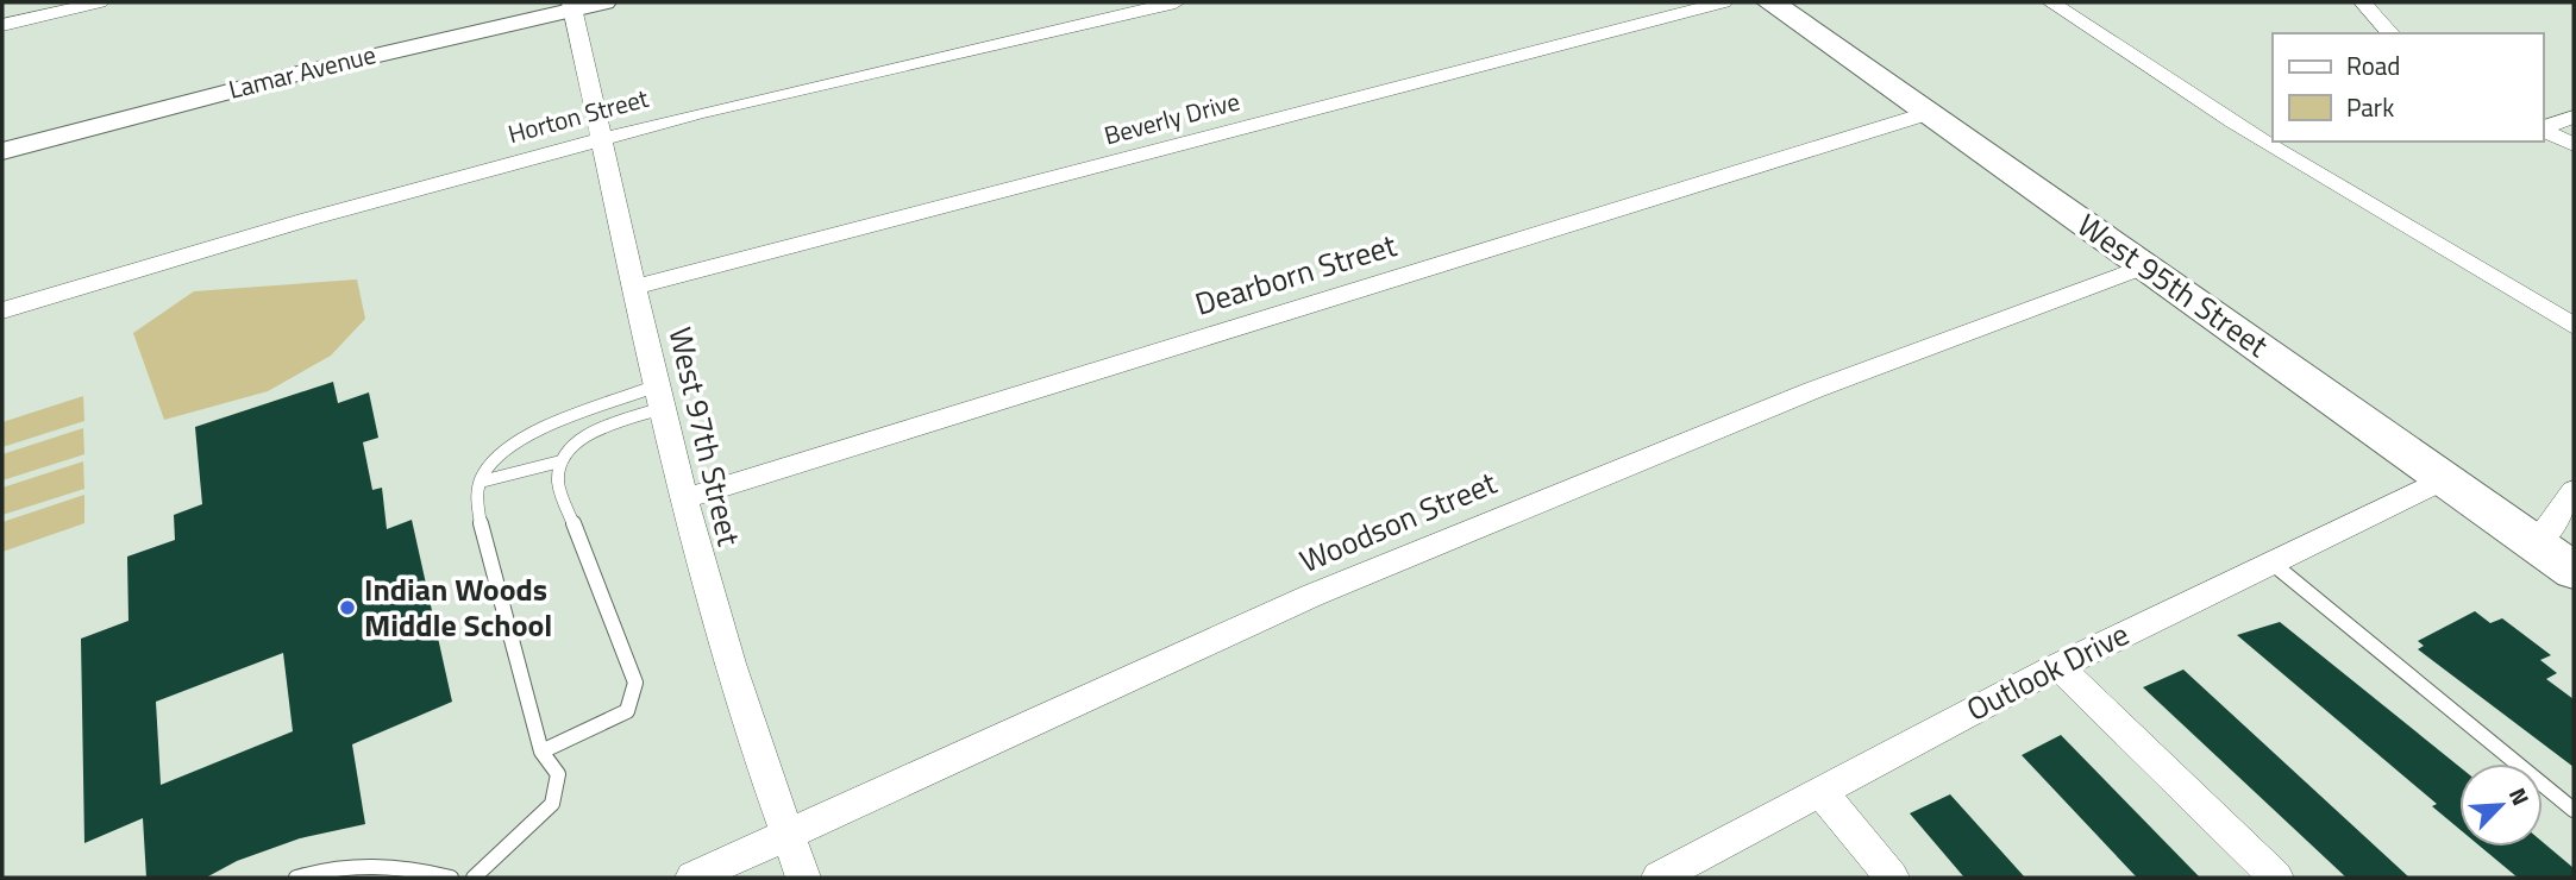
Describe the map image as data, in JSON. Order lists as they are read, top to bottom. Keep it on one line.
{"streets":{"main road":["West 95th Street"],"street":["Lamar Avenue","Horton Street","Beverly Drive","Dearborn Street","West 97th Street","Woodson Street","Outlook Drive"]},"crossings":[["Lamar Avenue","West 97th Street"],["Horton Street","West 97th Street"],["Beverly Drive","West 97th Street"],["Dearborn Street","West 95th Street"],["Dearborn Street","West 97th Street"],["West 95th Street","Woodson Street"],["West 95th Street","Outlook Drive"],["West 97th Street","Woodson Street"]],"places":["Indian Woods Middle School"],"legend":["Road","Park"],"north":"top right"}
